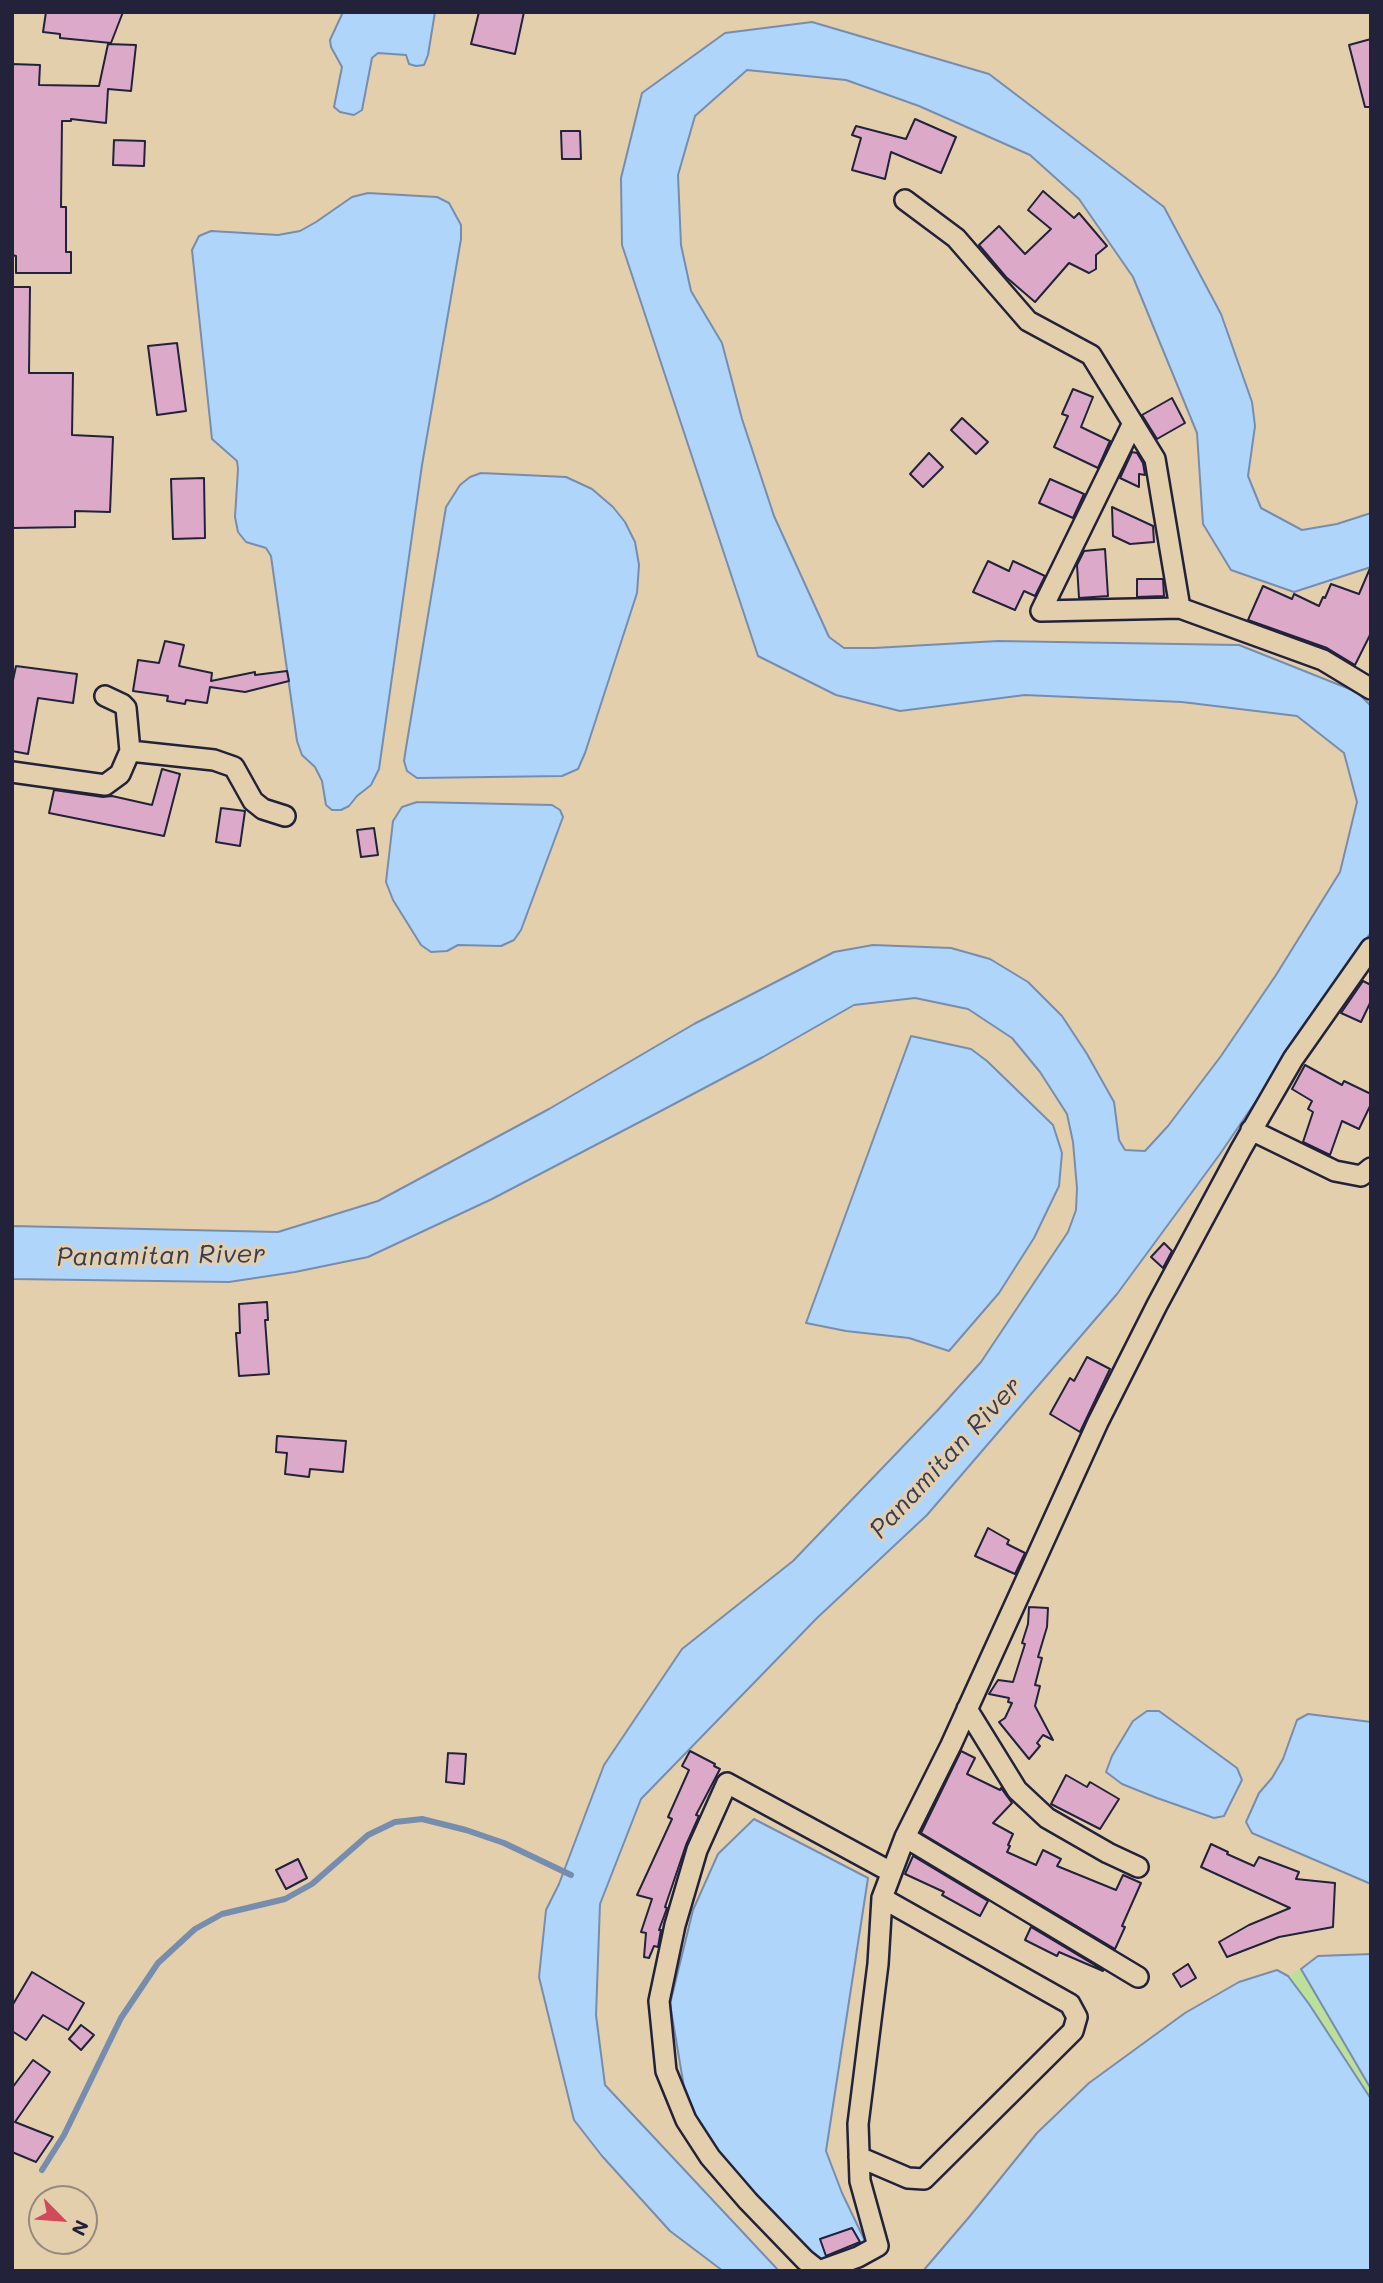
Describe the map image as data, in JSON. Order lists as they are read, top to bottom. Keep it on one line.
{"water":["Panamitan River"],"north":"bottom right"}
